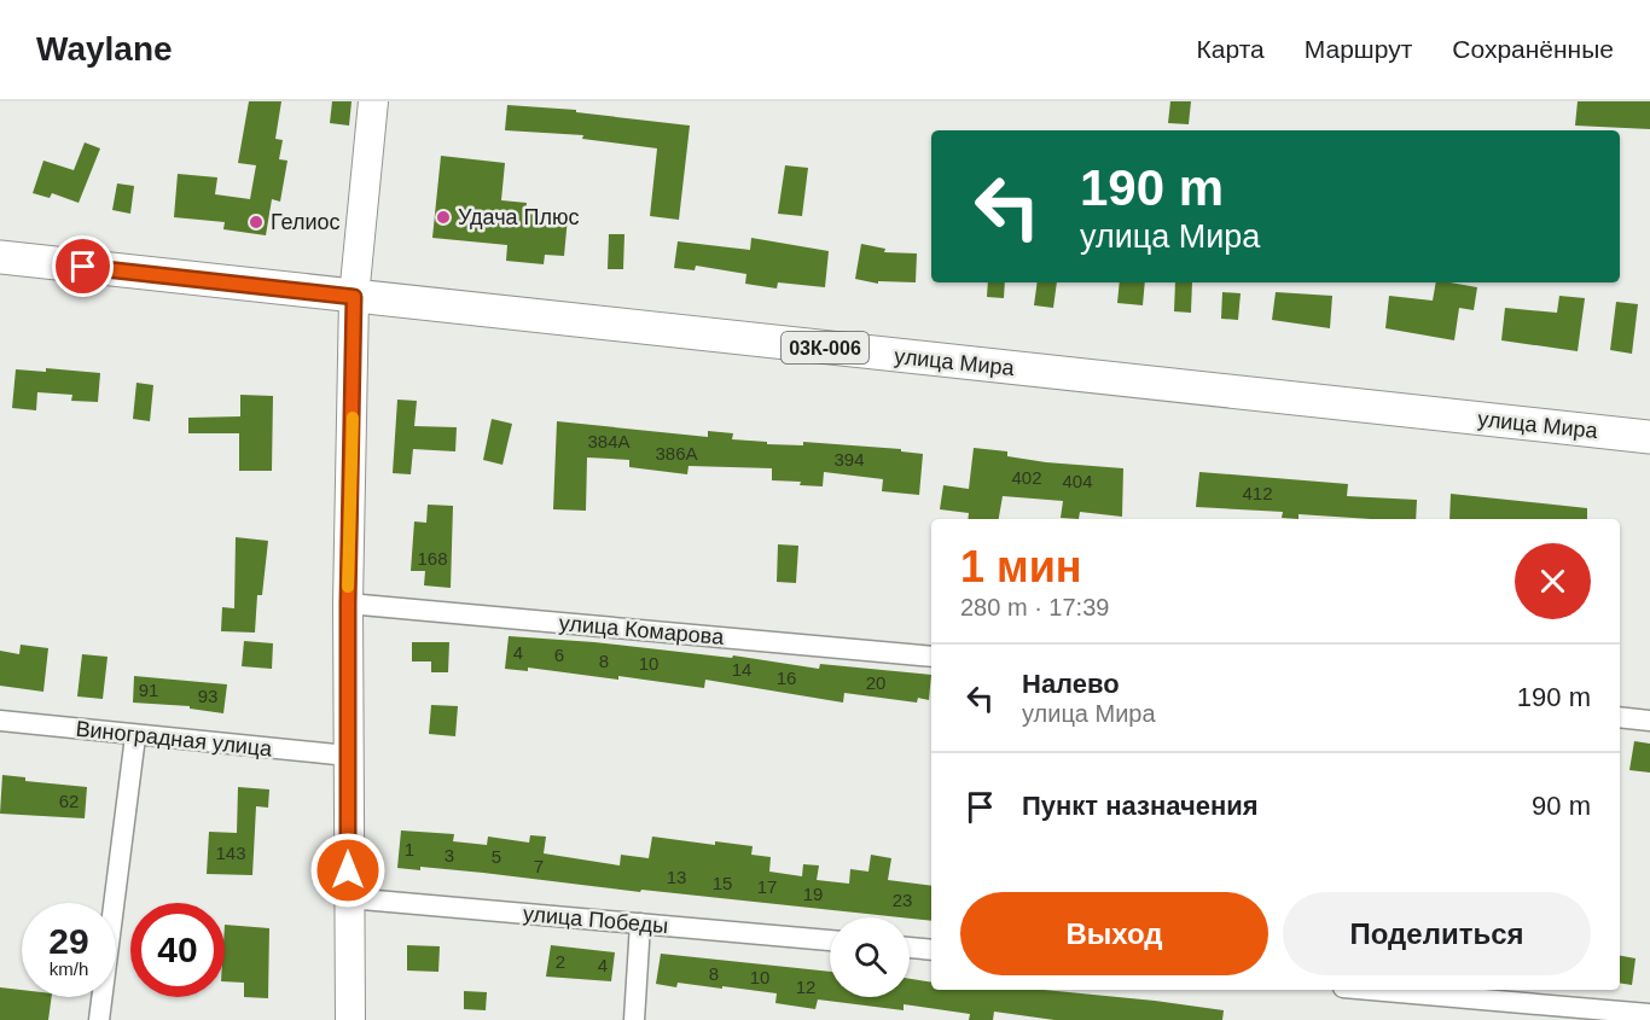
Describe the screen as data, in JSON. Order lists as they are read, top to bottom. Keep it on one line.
{"streets":{"main road":["03К-006","улица Мира"],"street":["улица Комарова","Виноградная улица","улица Победы"]},"places":["Удача Плюс","Гелиос"],"house_numbers":["384А","386А","394","402","404","412","168","4","6","8","10","14","16","20","91","93","62","1","143","3","5","7","13","15","17","19","23","2","4","8","10","12"],"page":{"header":"Waylane","nav":["Карта","Маршрут","Сохранённые"],"turn":["190 m","улица Мира"],"heading":["1 мин","280 m · 17:39"],"list":[{"name":"Налево","note":"улица Мира","value":"190 m"},{"name":"Пункт назначения","value":"90 m"}],"buttons":["Выход","Поделиться"],"speed":"29 km/h","limit":"40"}}
